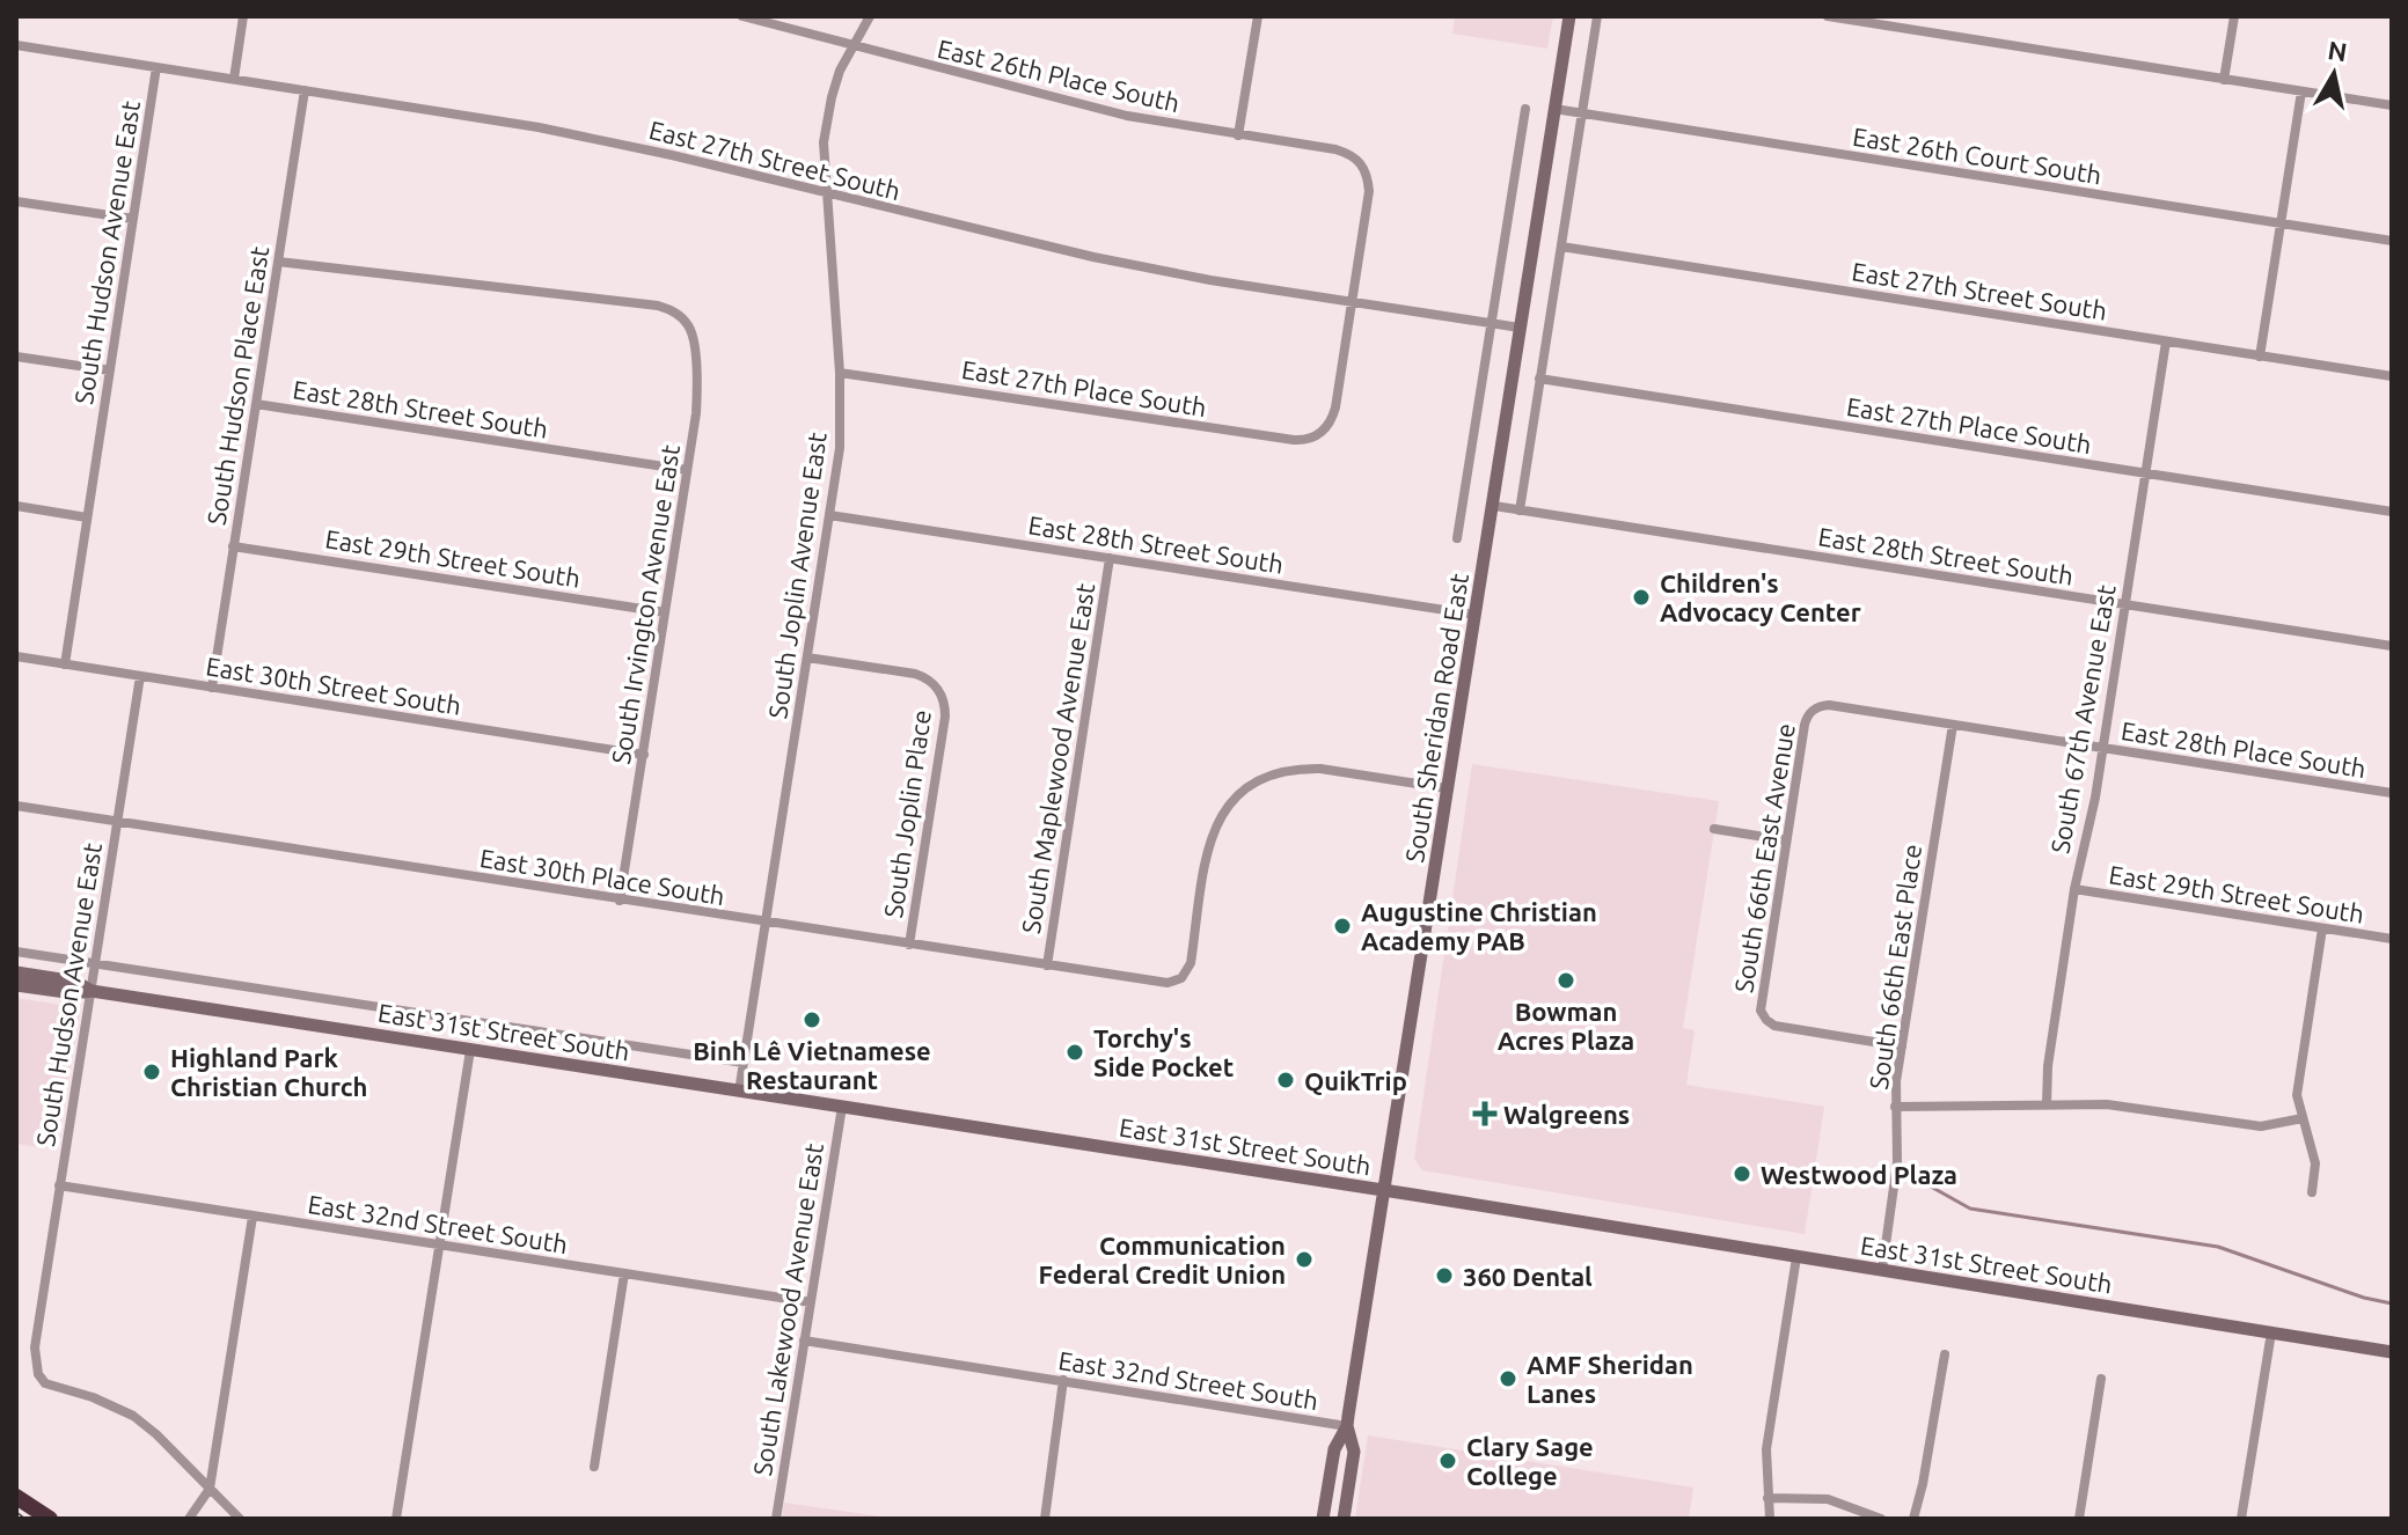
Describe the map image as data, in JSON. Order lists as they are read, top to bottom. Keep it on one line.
{"streets":{"main road":["South Sheridan Road East","East 31st Street South"],"street":["East 26th Place South","East 26th Court South","East 27th Street South","South Hudson Avenue East","South Hudson Place East","East 27th Place South","East 28th Street South","East 29th Street South","South Joplin Avenue East","South Irvington Avenue East","East 30th Street South","South 67th Avenue East","East 28th Place South","South Maplewood Avenue East","South Joplin Place","South 66th East Avenue","East 30th Place South","South 66th East Place","East 32nd Street South","South Lakewood Avenue East"]},"crossings":[["East 26th Place South","East 27th Street South"],["East 26th Place South","East 27th Place South"],["East 26th Place South","South Joplin Avenue East"],["East 26th Court South","South Sheridan Road East"],["East 27th Street South","South Hudson Avenue East"],["East 27th Street South","South Hudson Place East"],["East 27th Street South","East 27th Place South"],["East 27th Street South","South Joplin Avenue East"],["East 27th Street South","South Sheridan Road East"],["East 27th Street South","South 67th Avenue East"],["South Hudson Avenue East","East 30th Street South"],["South Hudson Avenue East","East 30th Place South"],["South Hudson Avenue East","East 31st Street South"],["South Hudson Avenue East","East 32nd Street South"],["South Hudson Place East","East 28th Street South"],["South Hudson Place East","East 29th Street South"],["South Hudson Place East","South Irvington Avenue East"],["South Hudson Place East","East 30th Street South"],["East 27th Place South","South Joplin Avenue East"],["East 27th Place South","South 67th Avenue East"],["East 28th Street South","South Joplin Avenue East"],["East 28th Street South","South Irvington Avenue East"],["East 28th Street South","South Sheridan Road East"],["East 28th Street South","South 67th Avenue East"],["East 28th Street South","South Maplewood Avenue East"],["East 29th Street South","South Irvington Avenue East"],["East 29th Street South","South 67th Avenue East"],["South Joplin Avenue East","South Joplin Place"],["South Joplin Avenue East","East 30th Place South"],["South Joplin Avenue East","East 31st Street South"],["South Irvington Avenue East","East 30th Street South"],["South Irvington Avenue East","East 30th Place South"],["South Sheridan Road East","East 30th Place South"],["South Sheridan Road East","East 31st Street South"],["South Sheridan Road East","East 32nd Street South"],["South 67th Avenue East","East 28th Place South"],["East 28th Place South","South 66th East Avenue"],["East 28th Place South","South 66th East Place"],["South Maplewood Avenue East","East 30th Place South"],["South Joplin Place","East 30th Place South"],["South 66th East Avenue","South 66th East Place"],["South 66th East Place","East 31st Street South"],["East 31st Street South","South Lakewood Avenue East"],["East 32nd Street South","South Lakewood Avenue East"]],"places":{"other":["Children's Advocacy Center","Augustine Christian Academy PAB","Bowman Acres Plaza","Binh Lê Vietnamese Restaurant","Torchy's Side Pocket","Highland Park Christian Church","QuikTrip","Westwood Plaza","Communication Federal Credit Union","360 Dental","AMF Sheridan Lanes","Clary Sage College"],"health":["Walgreens"]},"north":"top"}
